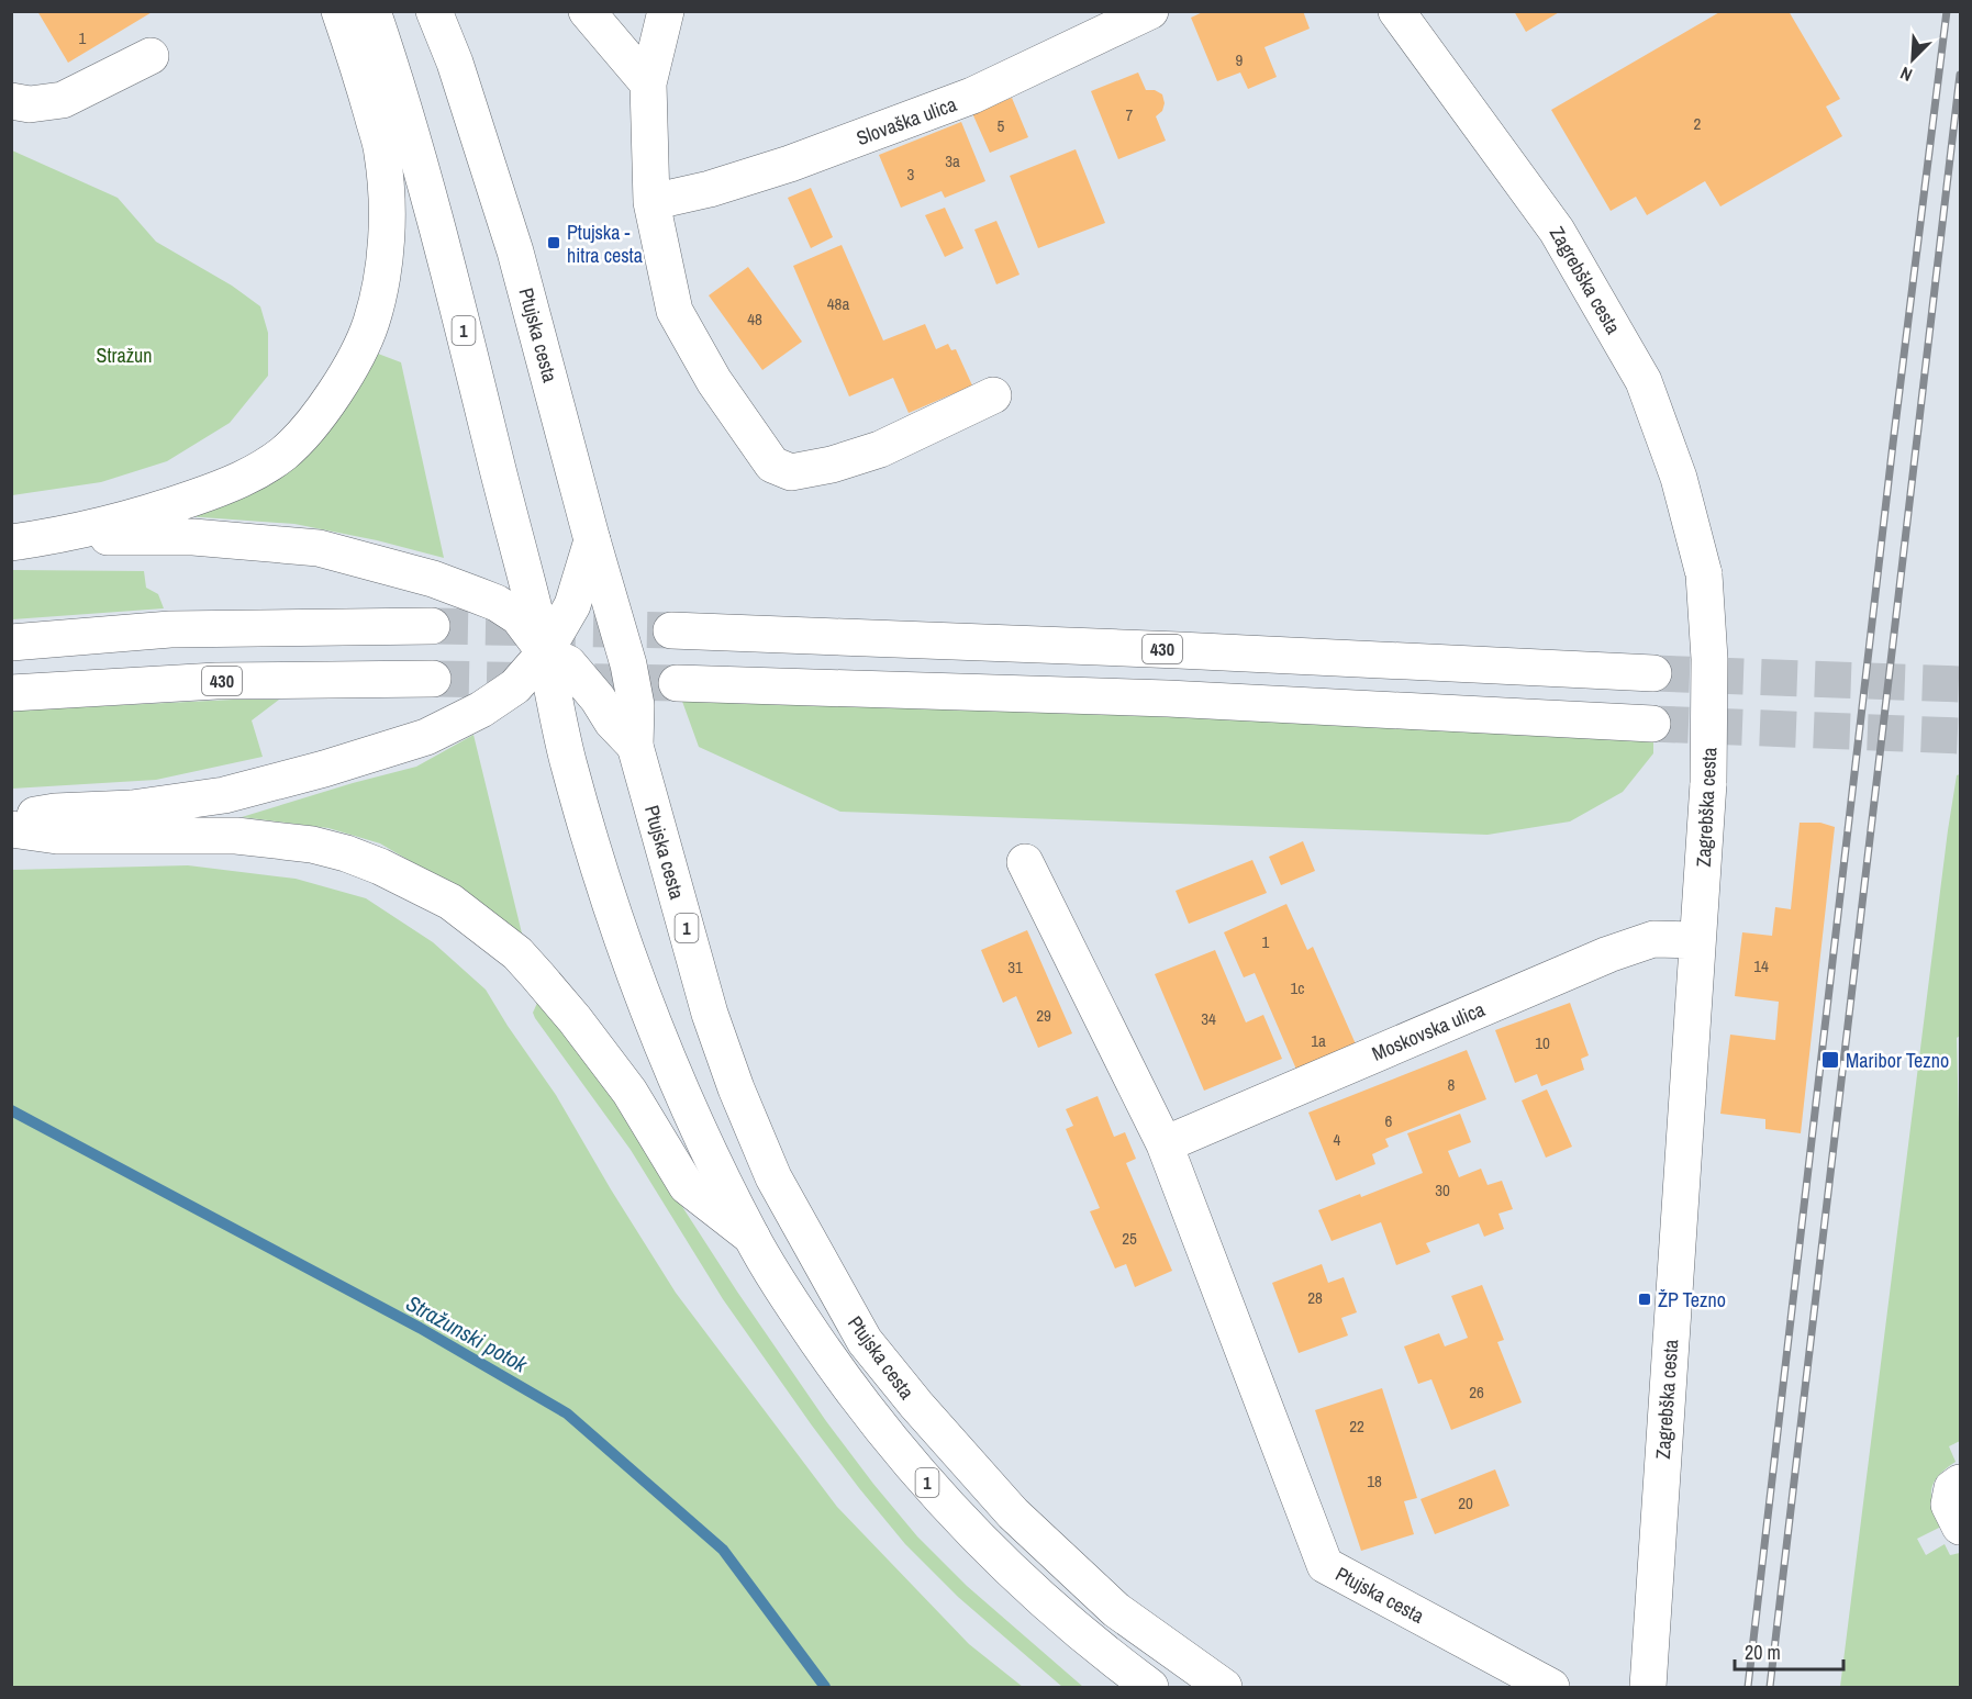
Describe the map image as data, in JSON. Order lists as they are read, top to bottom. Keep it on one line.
{"streets":{"main road":["Slovaška ulica","Zagrebška cesta","1","Ptujska cesta","430","Moskovska ulica"]},"crossings":[["Zagrebška cesta","Moskovska ulica"],["Ptujska cesta","Moskovska ulica"]],"water":["Stražunski potok"],"parks":["Stražun"],"places":{"transit":["Ptujska - hitra cesta","Maribor Tezno","ŽP Tezno"]},"house_numbers":["1","9","7","2","5","3a","3","48a","48","1","14","31","1c","29","34","1a","10","8","6","4","30","25","28","26","22","18","20"],"scale_bar":"20 m","north":"bottom left"}
